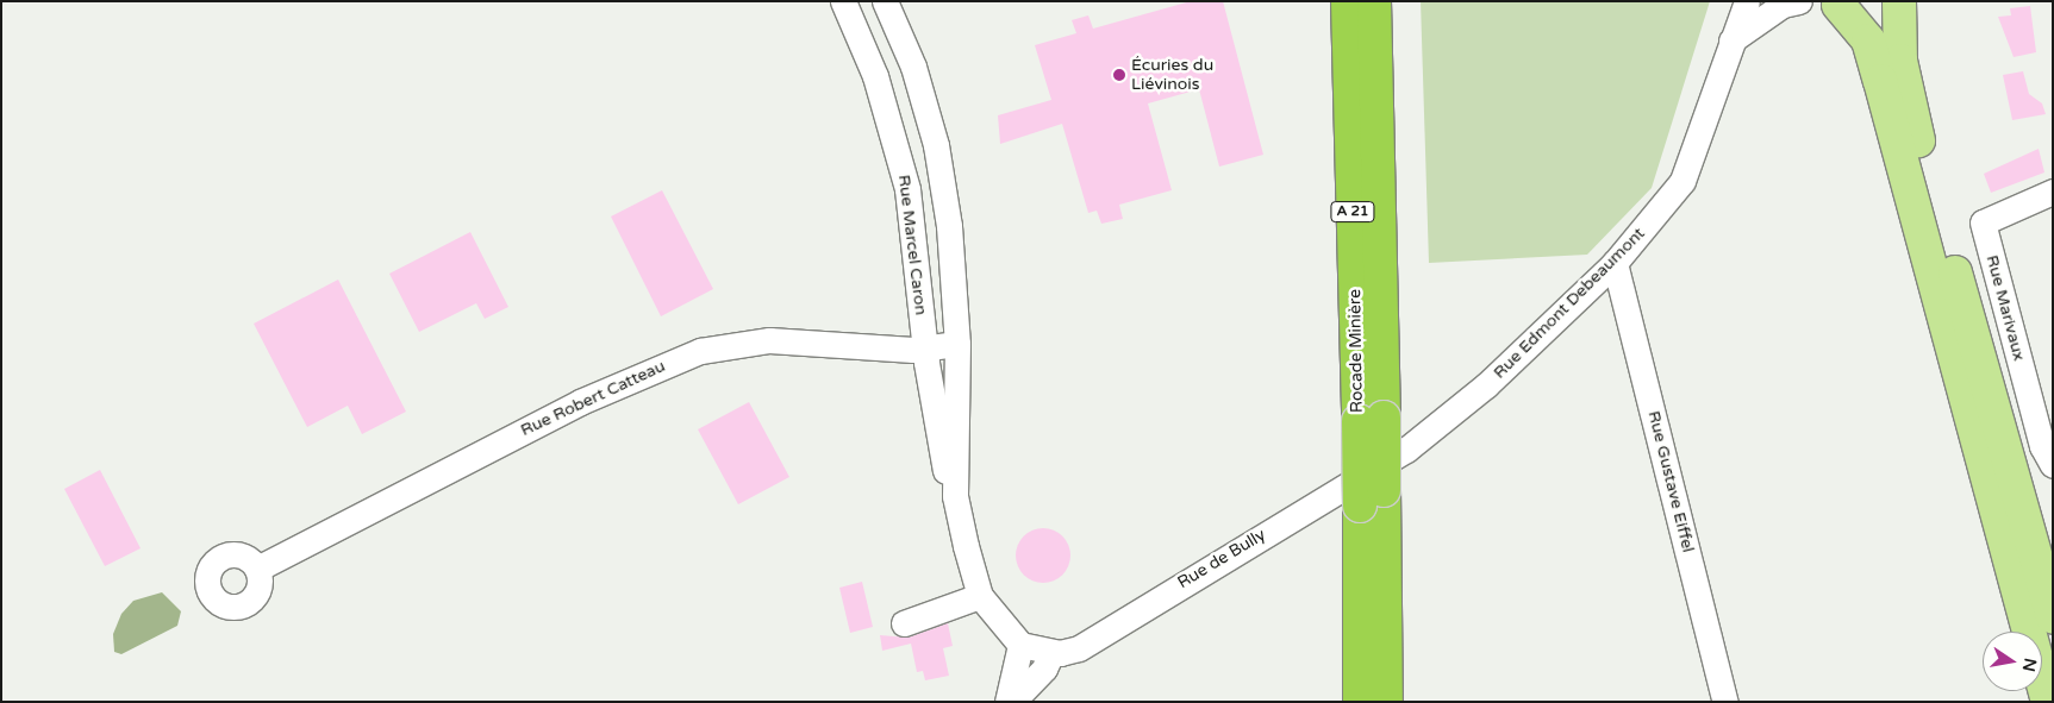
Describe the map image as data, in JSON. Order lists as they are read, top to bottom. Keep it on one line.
{"streets":{"highway":["A 21","Rocade Minière"],"street":["Rue Marcel Caron","Rue Edmont Debeaumont","Rue Marivaux","Rue Robert Catteau","Rue Gustave Eiffel","Rue de Bully"]},"crossings":[["Rue Marcel Caron","Rue Robert Catteau"],["Rue Edmont Debeaumont","Rue Gustave Eiffel"],["Rue Edmont Debeaumont","Rue de Bully"]],"places":["Écuries du Liévinois"],"north":"right"}
